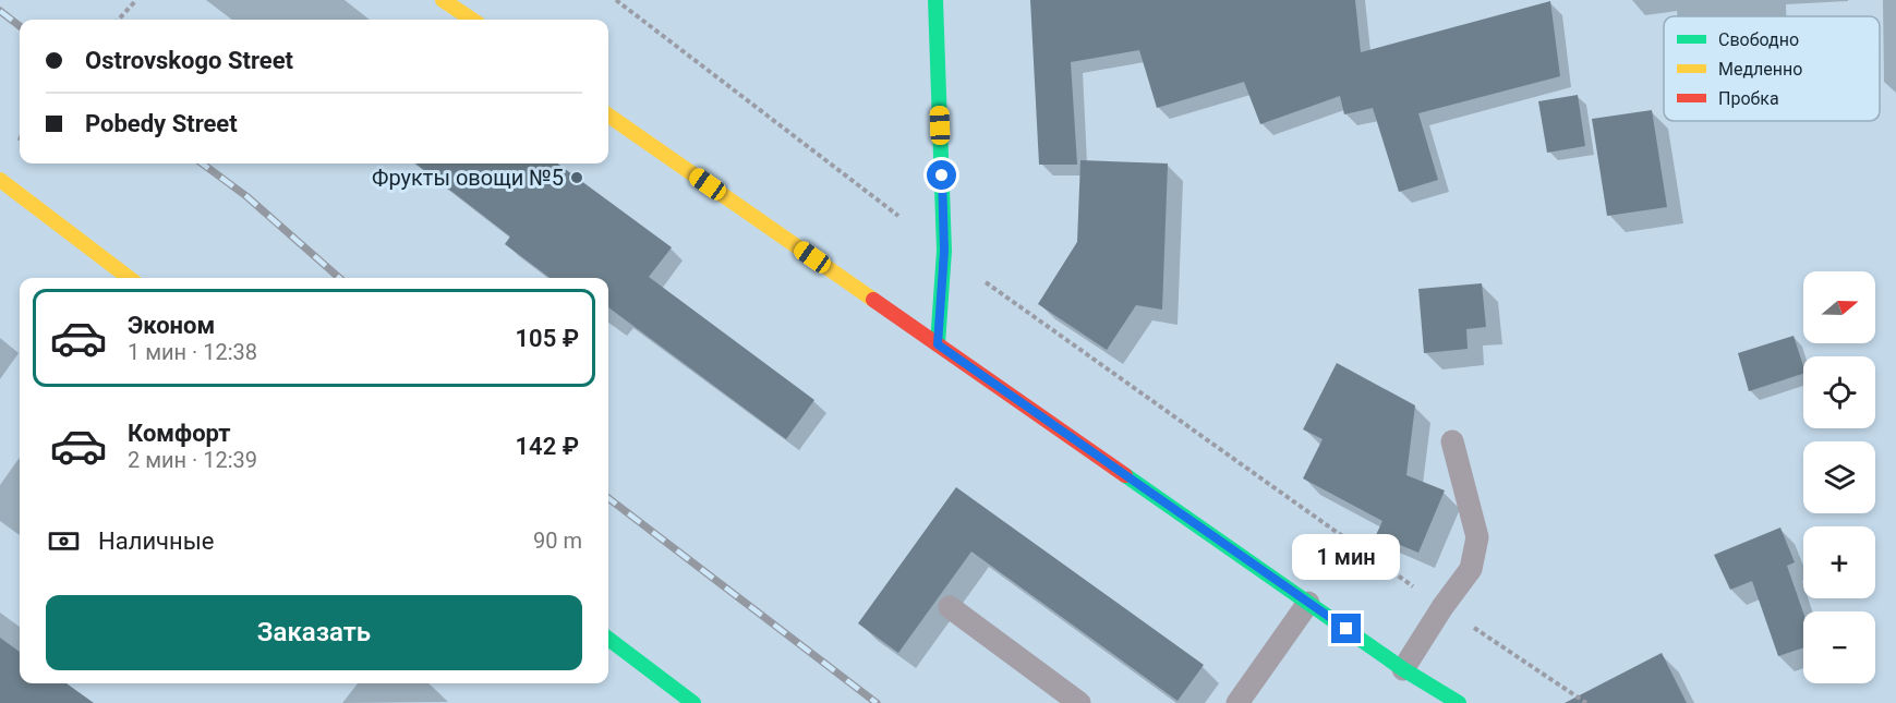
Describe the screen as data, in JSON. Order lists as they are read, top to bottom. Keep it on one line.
{"places":["Фрукты овощи №5"],"legend":["Свободно","Медленно","Пробка"],"north":"right","page":{"banner":["Ostrovskogo Street","Pobedy Street"],"map_buttons":["+","−"],"list":[{"name":"Эконом","note":"1 мин · 12:38","value":"105 ₽"},{"name":"Комфорт","note":"2 мин · 12:39","value":"142 ₽"}],"pay":["Наличные","90 m"],"bubble":"1 мин","buttons":"Заказать"}}
